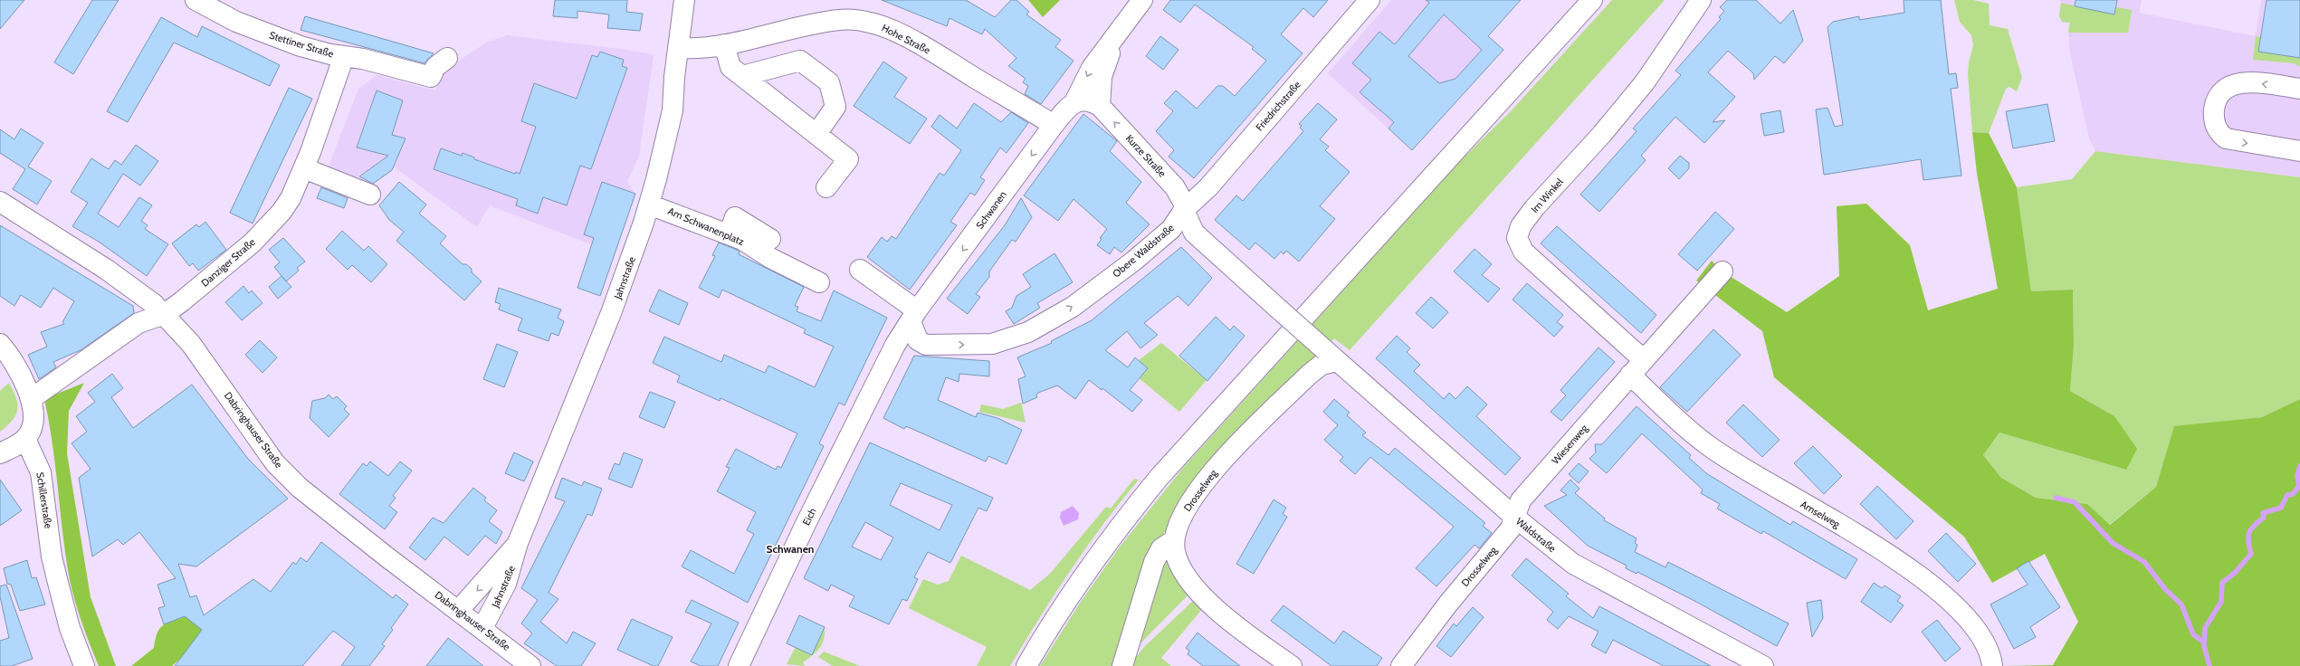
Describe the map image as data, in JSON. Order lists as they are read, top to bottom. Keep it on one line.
{"streets":{"street":["Hohe Straße","Stettiner Straße","Friedrichstraße","Kurze Straße","Im Winkel","Schwanen","Am Schwanenplatz","Obere Waldstraße","Danziger Straße","Jahnstraße","Dabringhauser Straße","Wiesenweg","Drosselweg","Schillerstraße","Amselweg","Eich","Waldstraße"]},"crossings":[["Hohe Straße","Schwanen"],["Hohe Straße","Jahnstraße"],["Stettiner Straße","Danziger Straße"],["Friedrichstraße","Kurze Straße"],["Friedrichstraße","Obere Waldstraße"],["Kurze Straße","Schwanen"],["Kurze Straße","Obere Waldstraße"],["Schwanen","Eich"],["Am Schwanenplatz","Jahnstraße"],["Obere Waldstraße","Eich"],["Danziger Straße","Dabringhauser Straße"],["Jahnstraße","Dabringhauser Straße"],["Wiesenweg","Drosselweg"],["Wiesenweg","Amselweg"],["Wiesenweg","Waldstraße"],["Drosselweg","Waldstraße"]],"one_way":["Kurze Straße","Schwanen"],"districts":["Schwanen"]}
